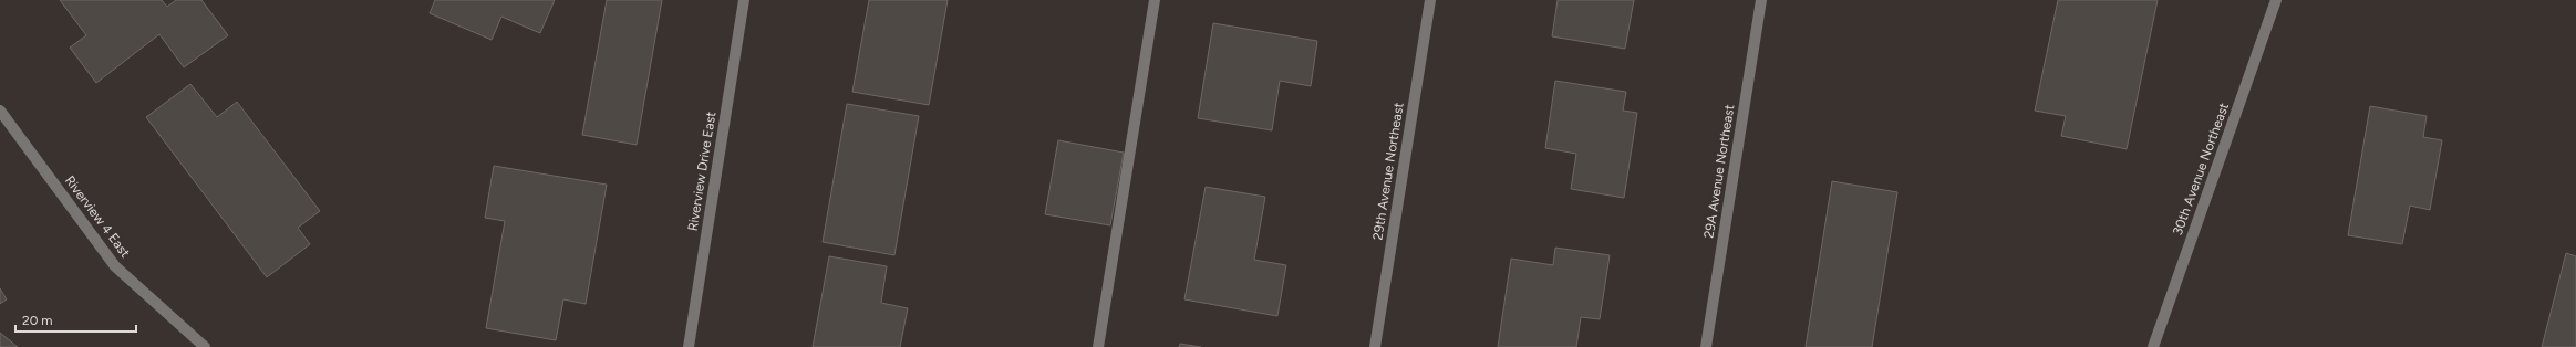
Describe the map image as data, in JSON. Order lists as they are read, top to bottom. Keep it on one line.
{"streets":{"street":["30th Avenue Northeast","Riverview Drive East","29th Avenue Northeast","29A Avenue Northeast","Riverview 4 East"]},"scale_bar":"20 m"}
